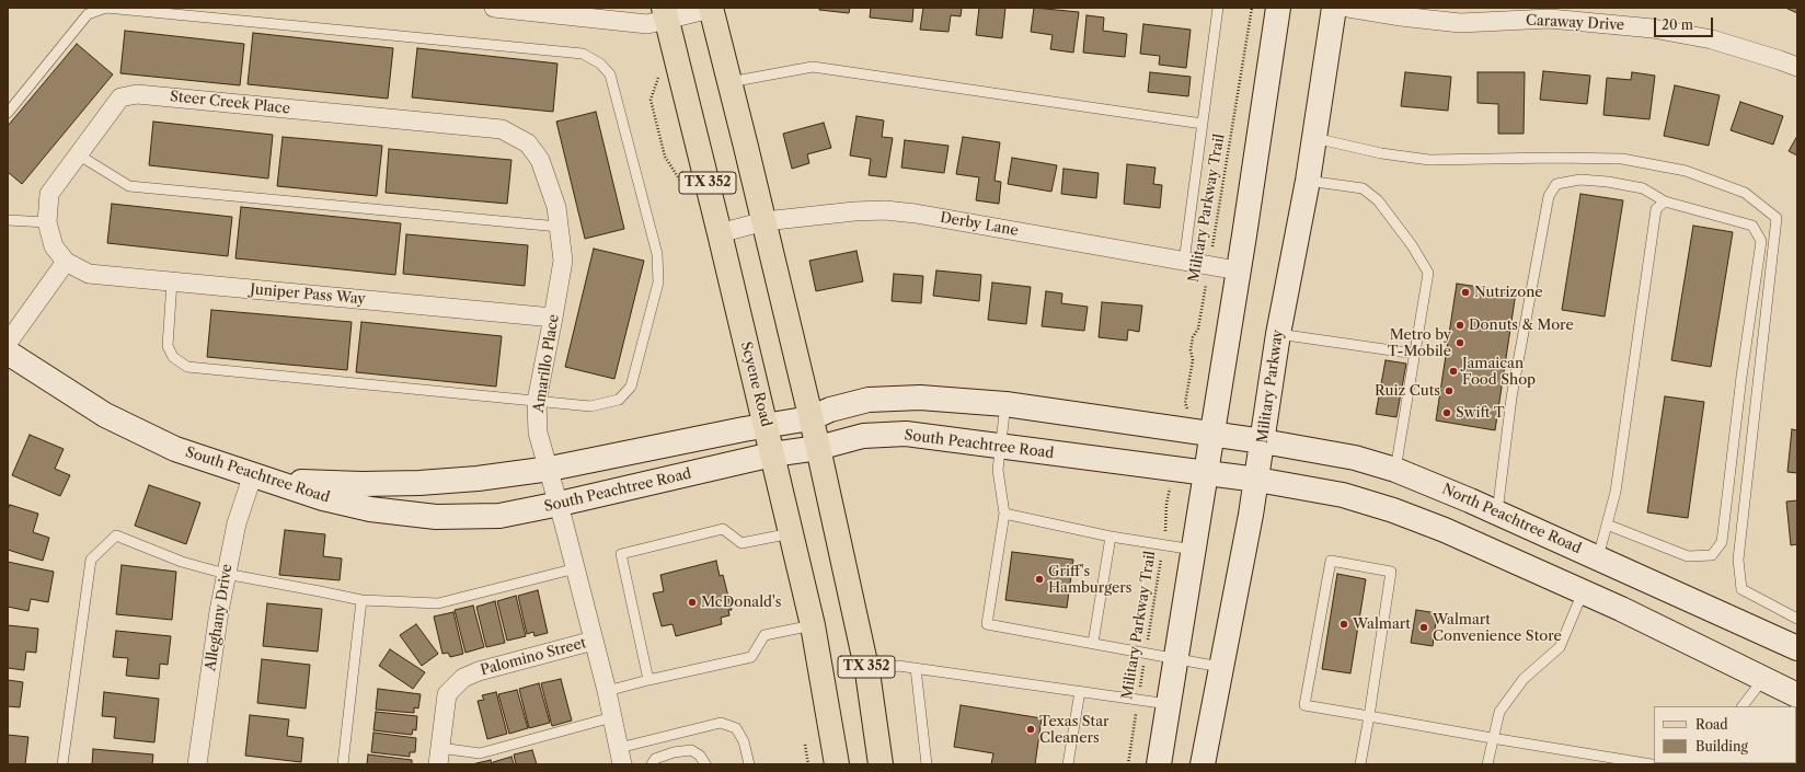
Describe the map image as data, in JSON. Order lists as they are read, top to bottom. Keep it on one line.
{"streets":{"main road":["TX 352","Scyene Road","Military Parkway","South Peachtree Road","North Peachtree Road"],"street":["Caraway Drive","Steer Creek Place","Derby Lane","Juniper Pass Way","Amarillo Place","Alleghany Drive","Palomino Street"],"path":["Military Parkway Trail"]},"crossings":[["Steer Creek Place","Juniper Pass Way"],["Steer Creek Place","Amarillo Place"],["TX 352","Derby Lane"],["TX 352","South Peachtree Road"],["Military Parkway Trail","Derby Lane"],["Derby Lane","Scyene Road"],["Juniper Pass Way","Amarillo Place"],["Amarillo Place","South Peachtree Road"],["Amarillo Place","Palomino Street"],["Scyene Road","South Peachtree Road"],["Military Parkway","South Peachtree Road"],["Military Parkway","North Peachtree Road"],["South Peachtree Road","Alleghany Drive"]],"places":["Nutrizone","Donuts & More","Metro by T-Mobile","Jamaican Food Shop","Ruiz Cuts","Swift T","Griff's Hamburgers","McDonald's","Walmart","Walmart Convenience Store","Texas Star Cleaners"],"legend":["Road","Building"],"scale_bar":"20 m"}
